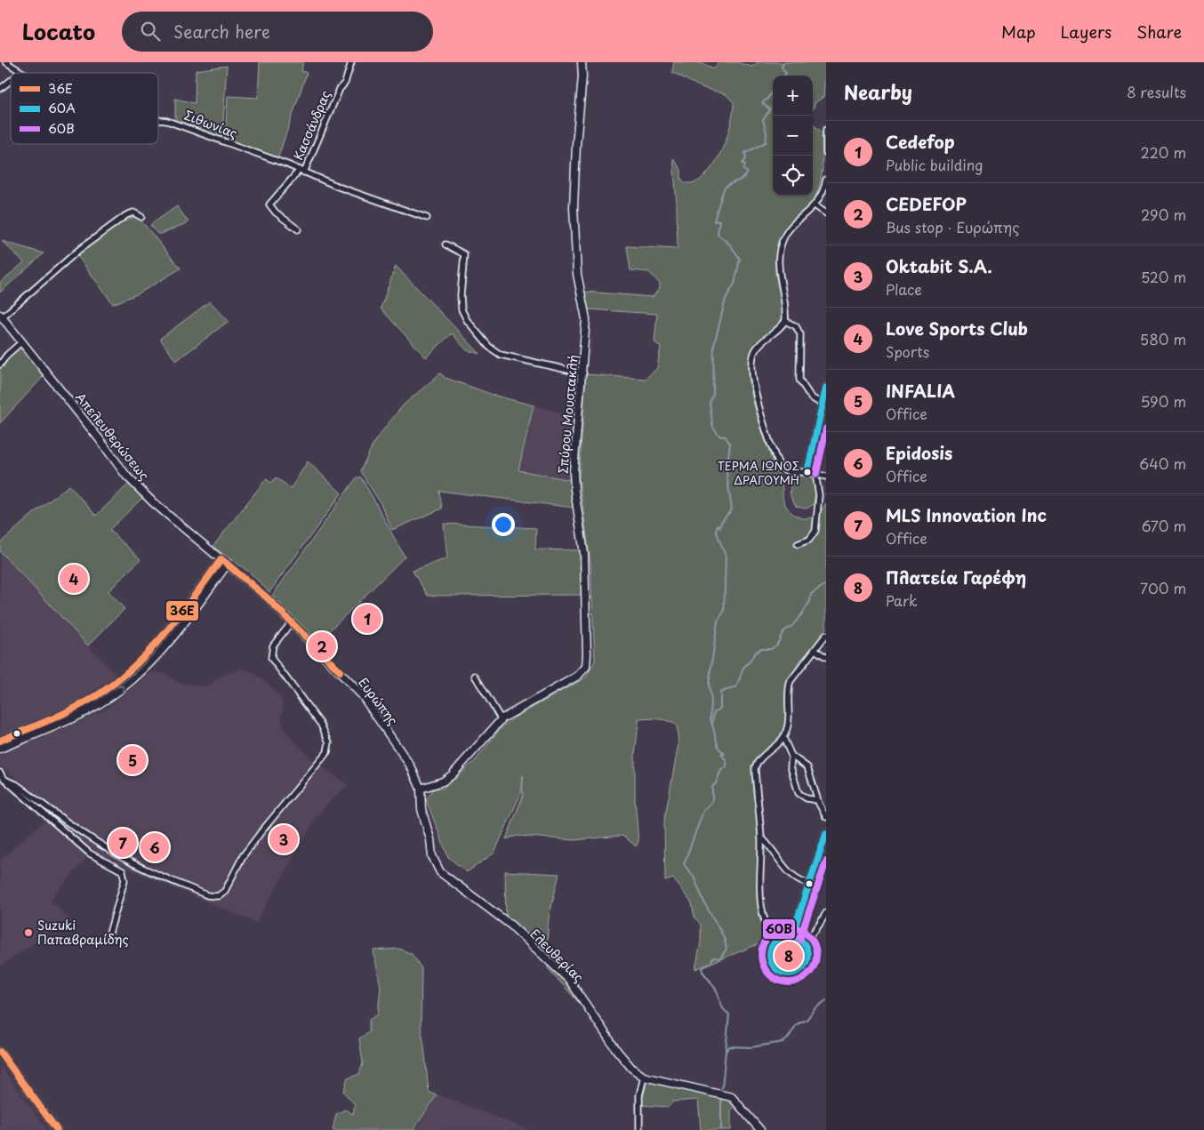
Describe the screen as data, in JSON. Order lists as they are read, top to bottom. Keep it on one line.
{"streets":{"street":["Σιθωνίας","Κασσάνδρας","Σπύρου Μουστακλή","Απελευθερώσεως","Ευρώπης","Ελευθερίας"]},"crossings":[["Σιθωνίας","Κασσάνδρας"],["Σπύρου Μουστακλή","Ευρώπης"],["Σπύρου Μουστακλή","Ελευθερίας"],["Απελευθερώσεως","Ευρώπης"],["Ευρώπης","Ελευθερίας"]],"places":["ΤΕΡΜΑ ΙΩΝΟΣ ΔΡΑΓΟΥΜΗ","Suzuki Παπαβραμίδης"],"lines":["transit line 60Α","transit line 60Β","transit line 36Ε"],"legend":["36Ε","60Α","60Β"],"page":{"header":"Locato","search":"Search here","nav":["Map","Layers","Share"],"heading":["Nearby","8 results"],"map_buttons":["+","−"],"list":[{"mark":"1","name":"Cedefop","note":"Public building","value":"220 m"},{"mark":"2","name":"CEDEFOP","note":"Bus stop · Ευρώπης","value":"290 m"},{"mark":"3","name":"Oktabit S.A.","note":"Place","value":"520 m"},{"mark":"4","name":"Love Sports Club","note":"Sports","value":"580 m"},{"mark":"5","name":"INFALIA","note":"Office","value":"590 m"},{"mark":"6","name":"Epidosis","note":"Office","value":"640 m"},{"mark":"7","name":"MLS Innovation Inc","note":"Office","value":"670 m"},{"mark":"8","name":"Πλατεία Γαρέφη","note":"Park","value":"700 m"}],"pins":["4","1","2","5","3","7","6","8"]}}
